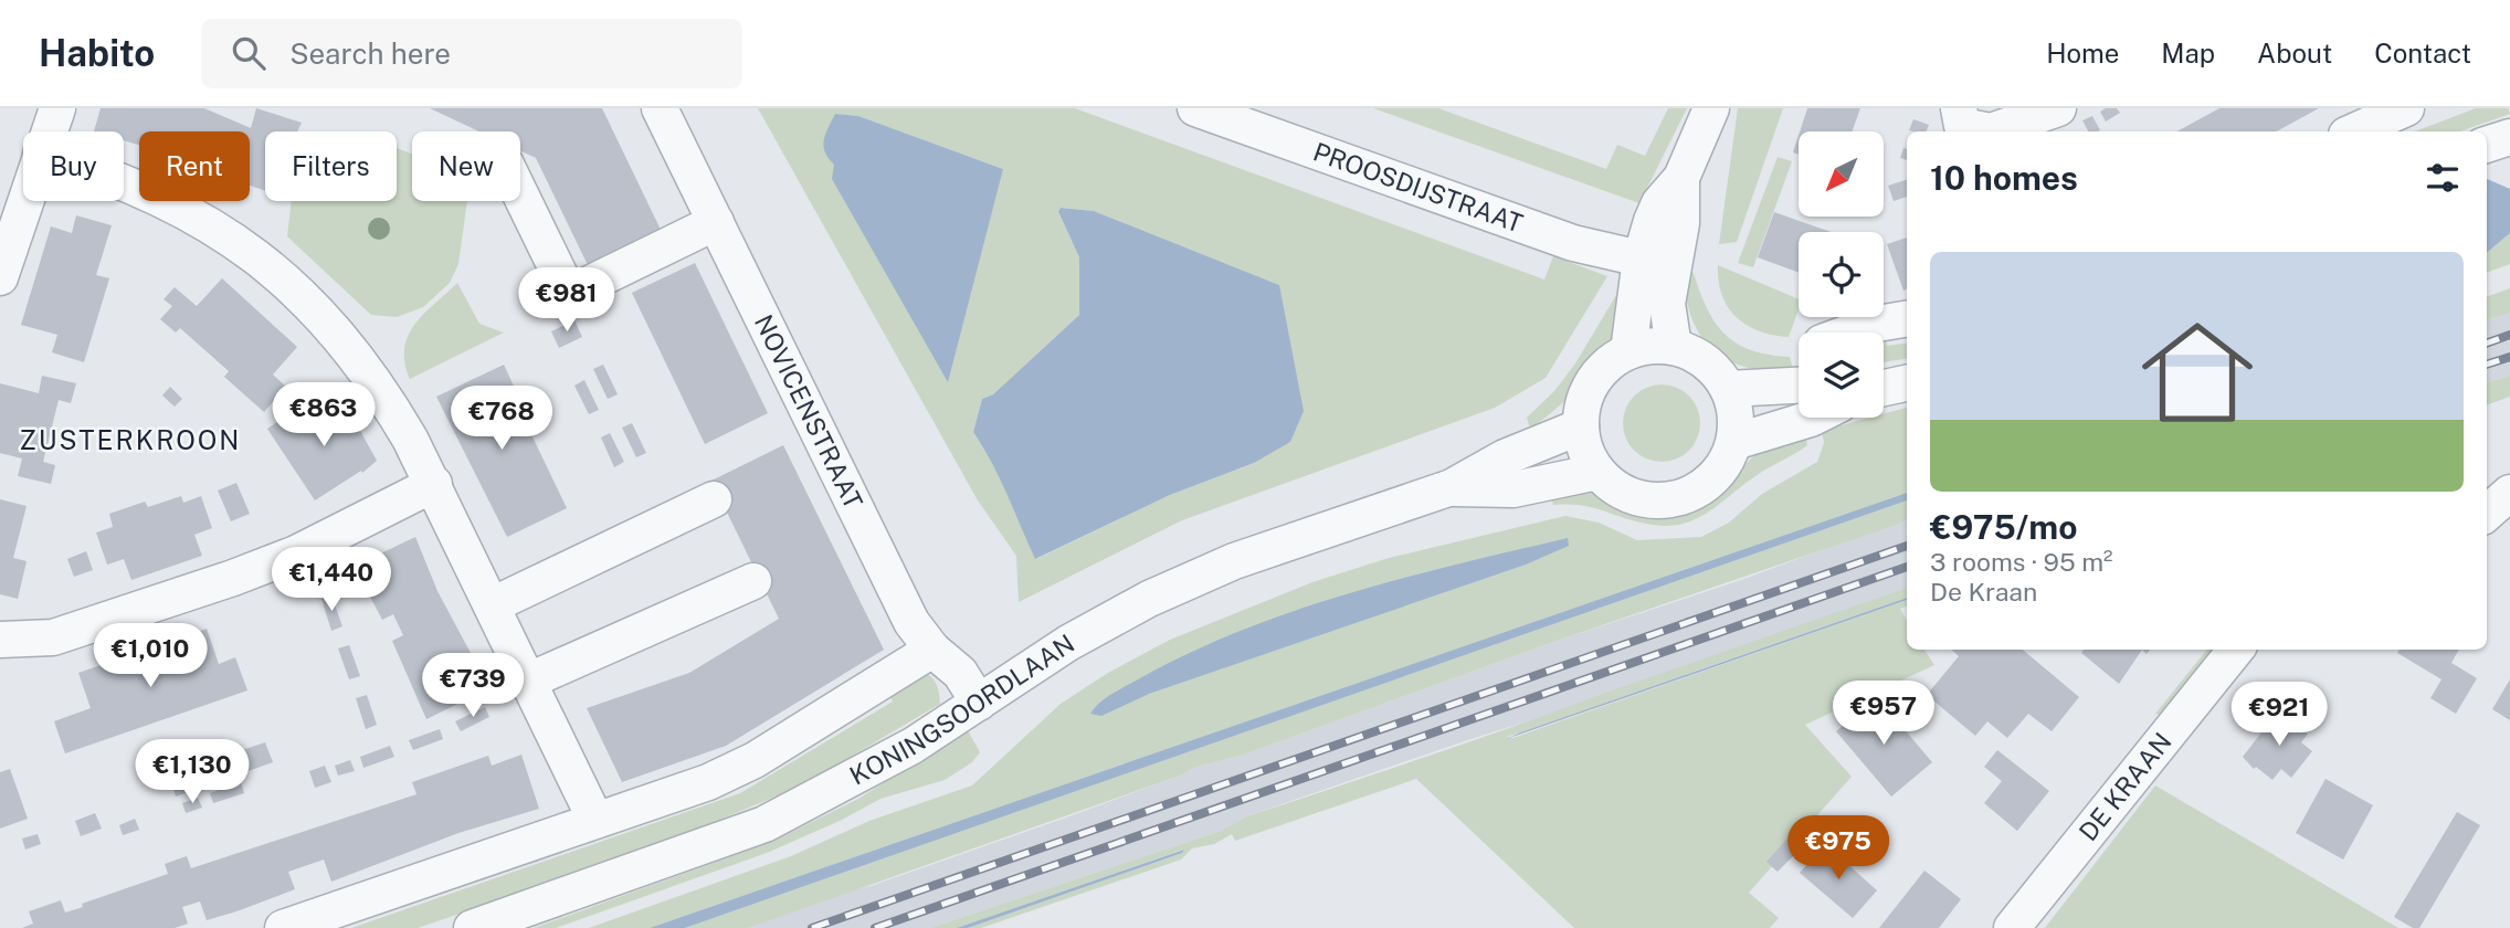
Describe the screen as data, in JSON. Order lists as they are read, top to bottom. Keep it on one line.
{"streets":{"street":["PROOSDIJSTRAAT","NOVICENSTRAAT","KONINGSOORDLAAN","DE KRAAN"]},"crossings":[["NOVICENSTRAAT","KONINGSOORDLAAN"]],"districts":["ZUSTERKROON"],"north":"bottom left","page":{"header":"Habito","search":"Search here","nav":["Home","Map","About","Contact"],"chip":["Buy","Rent","Filters","New"],"heading":"10 homes","list":[{"name":"€975/mo","note":"3 rooms · 95 m² · De Kraan"}],"price":["€981","€863","€768","€1,440","€1,010","€739","€957","€921","€1,130","€975"]}}
